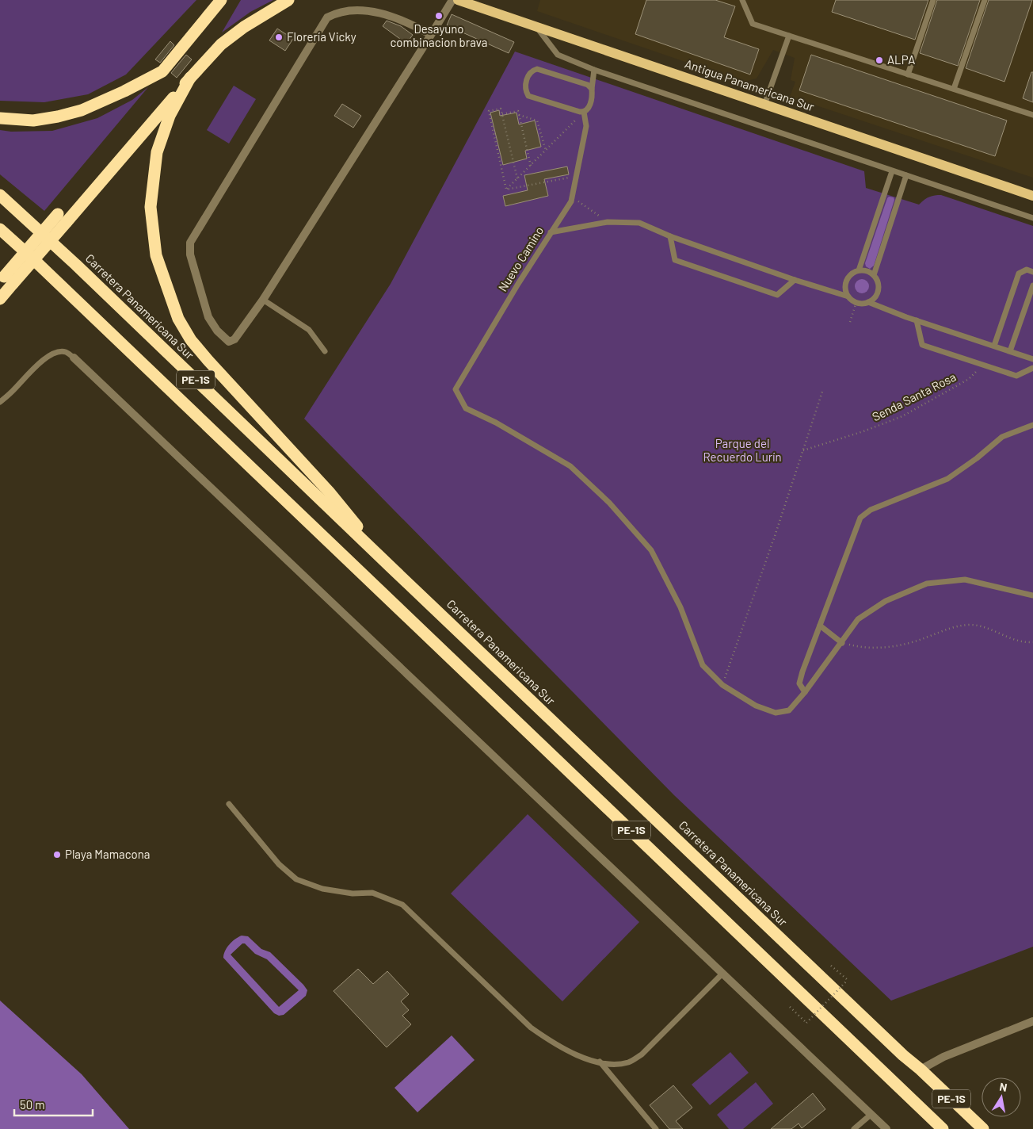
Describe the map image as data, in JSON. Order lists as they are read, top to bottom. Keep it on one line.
{"streets":{"highway":["Carretera Panamericana Sur","PE-1S"],"main road":["Antigua Panamericana Sur"],"lane":["Nuevo Camino"],"path":["Senda Santa Rosa"]},"parks":["Parque del Recuerdo Lurín"],"places":["Desayuno combinacion brava","Florería Vicky","ALPA","Playa Mamacona"],"scale_bar":"50 m","north":"top"}
